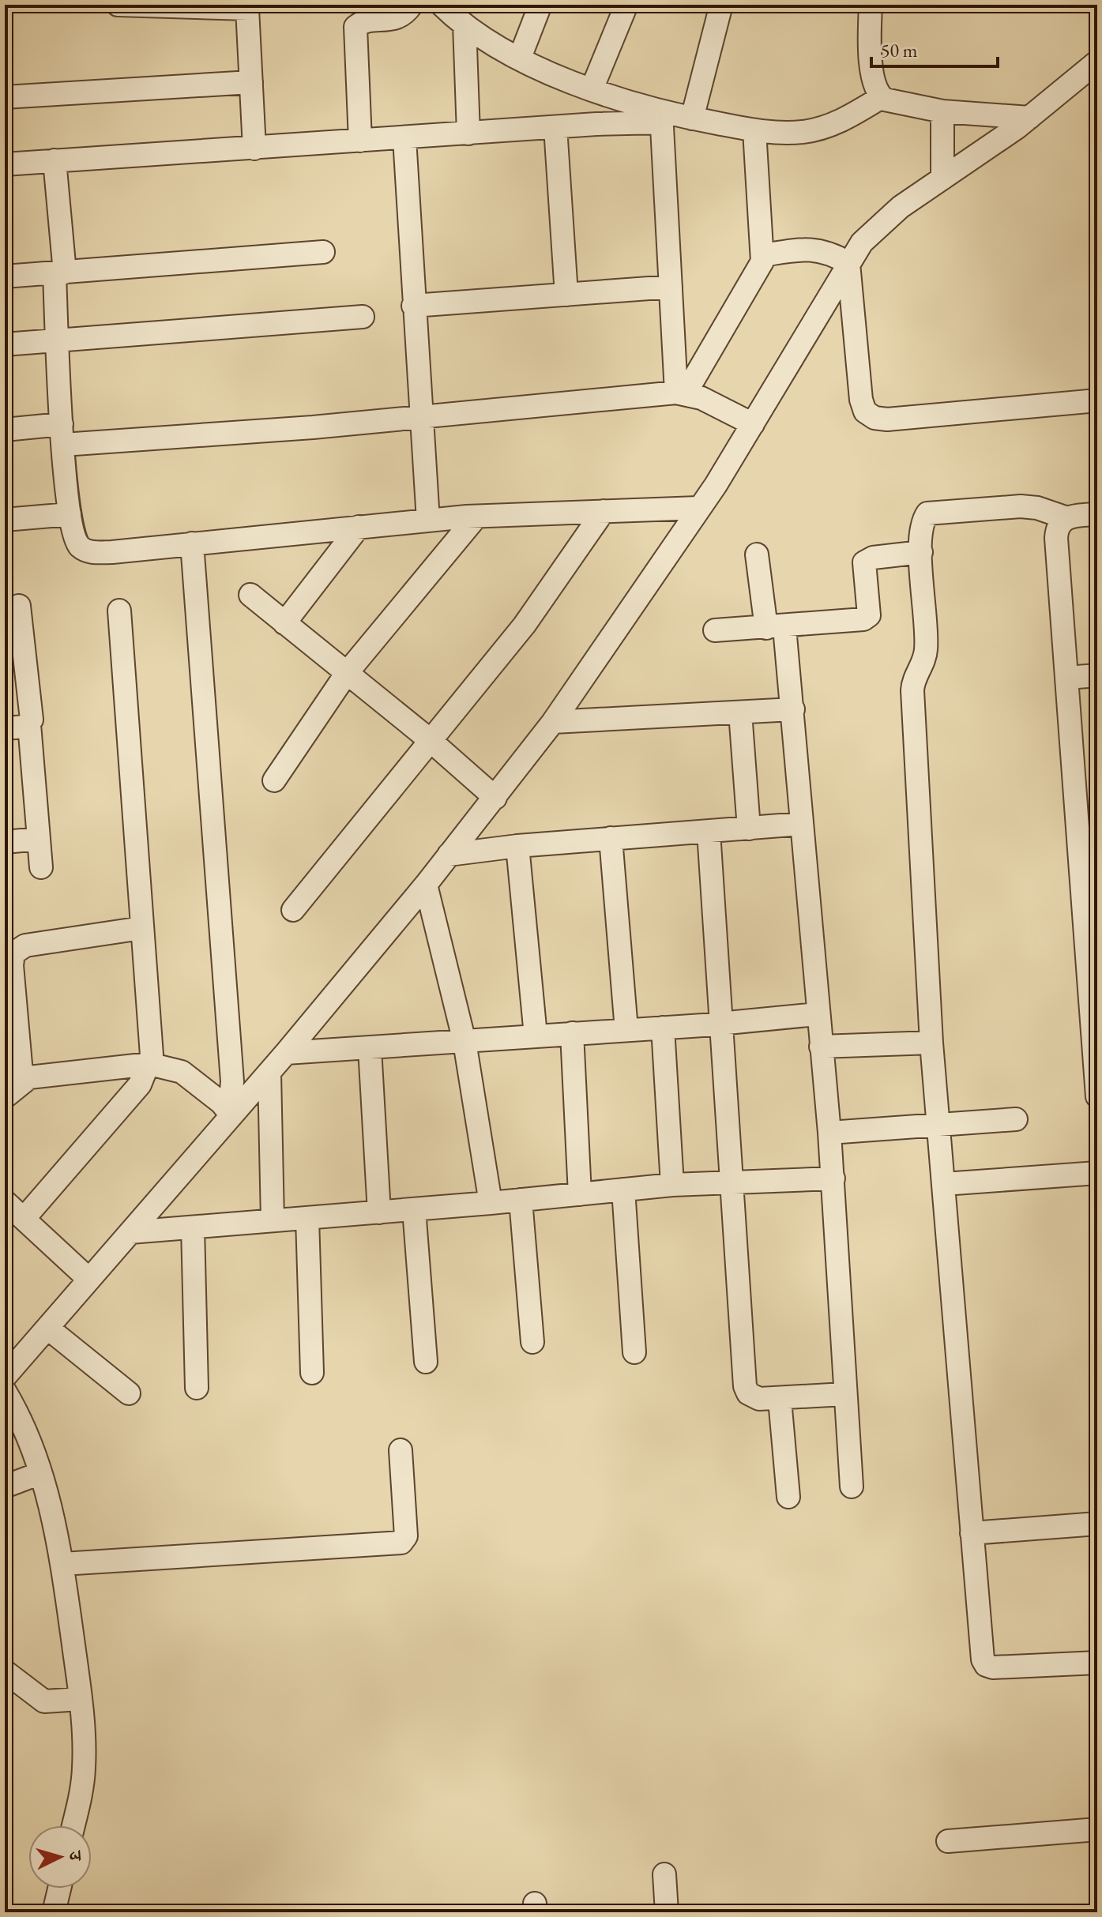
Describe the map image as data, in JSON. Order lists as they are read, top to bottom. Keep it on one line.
{"scale_bar":"50 m","north":"right"}
